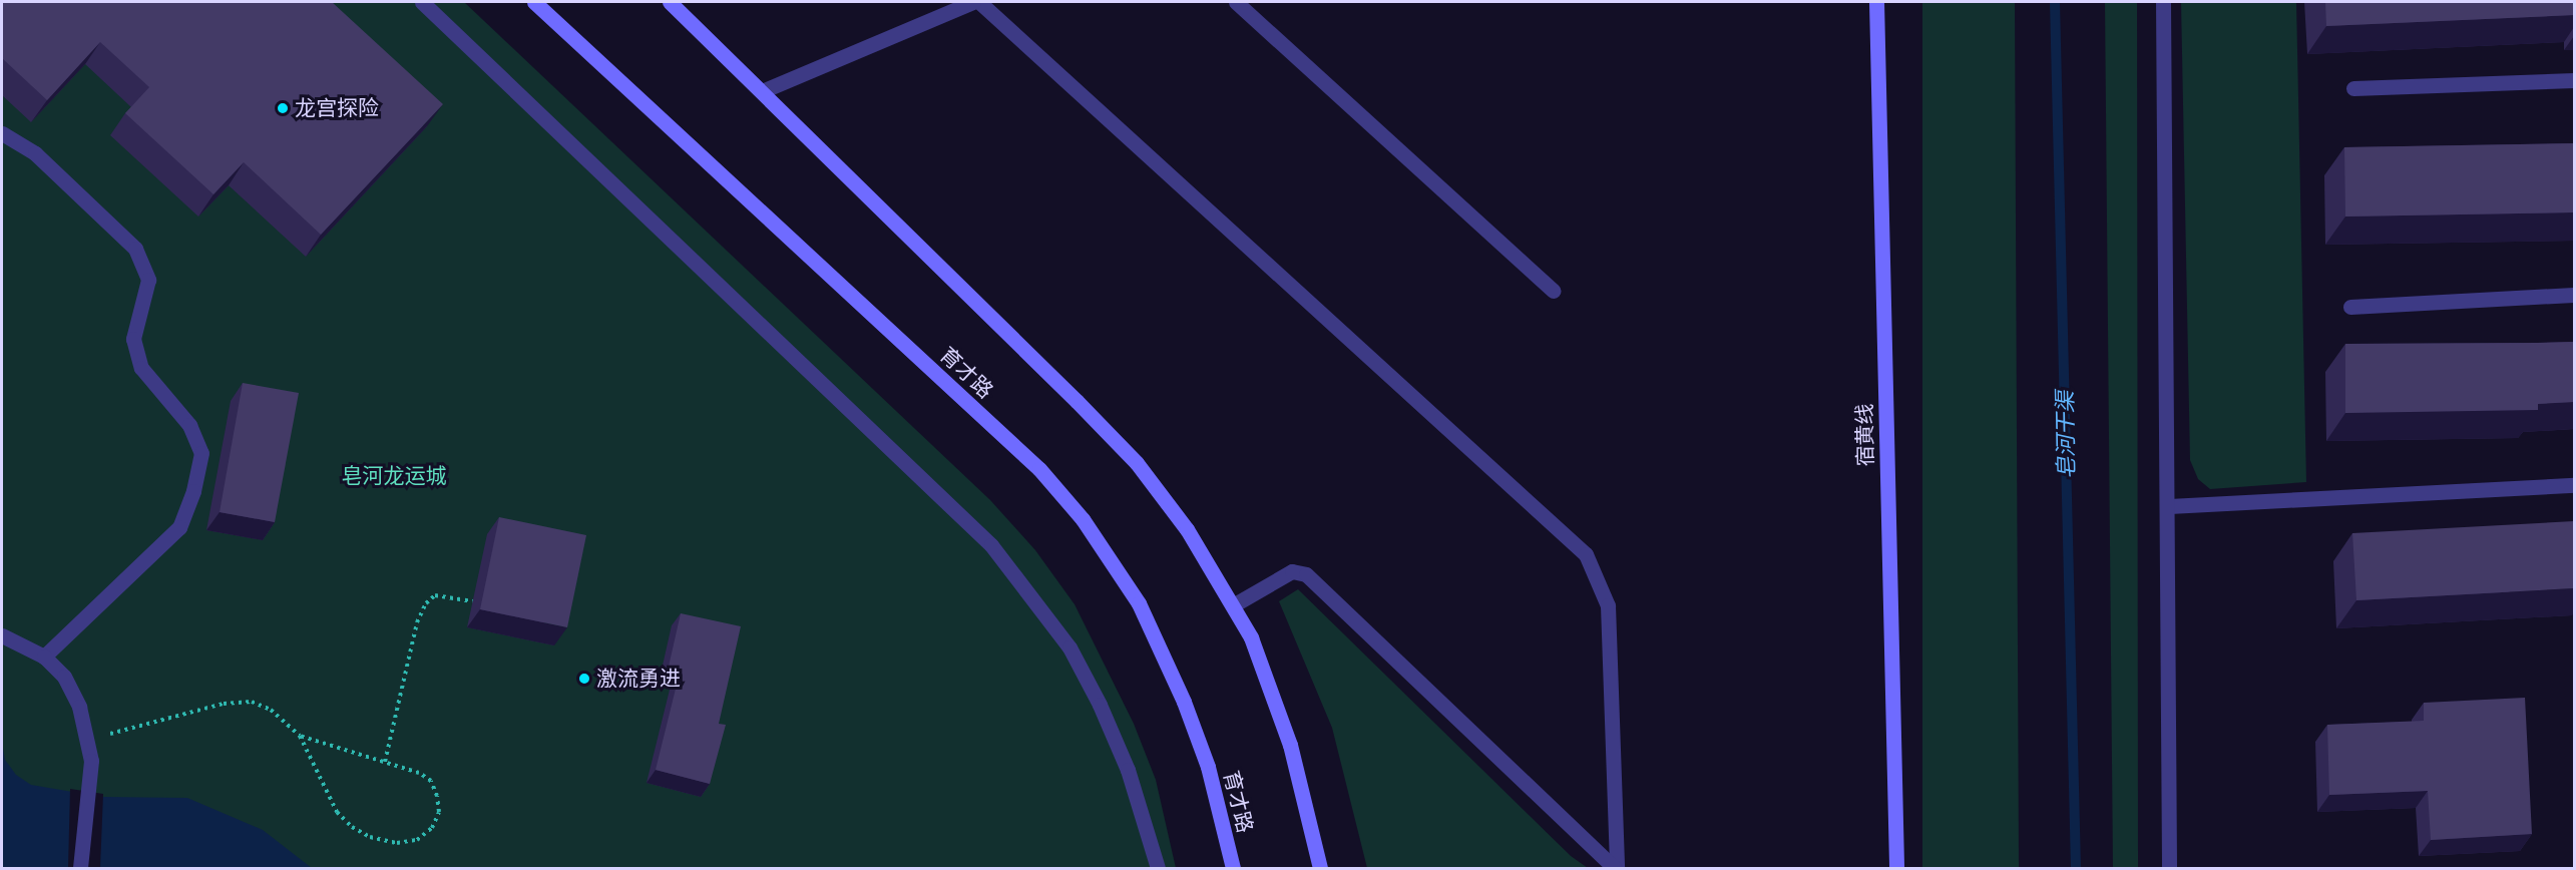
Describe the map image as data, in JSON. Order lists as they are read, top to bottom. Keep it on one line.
{"streets":{"street":["育才路","宿黄线"]},"water":["皂河干渠"],"parks":["皂河龙运城"],"places":["龙宫探险","激流勇进"]}
